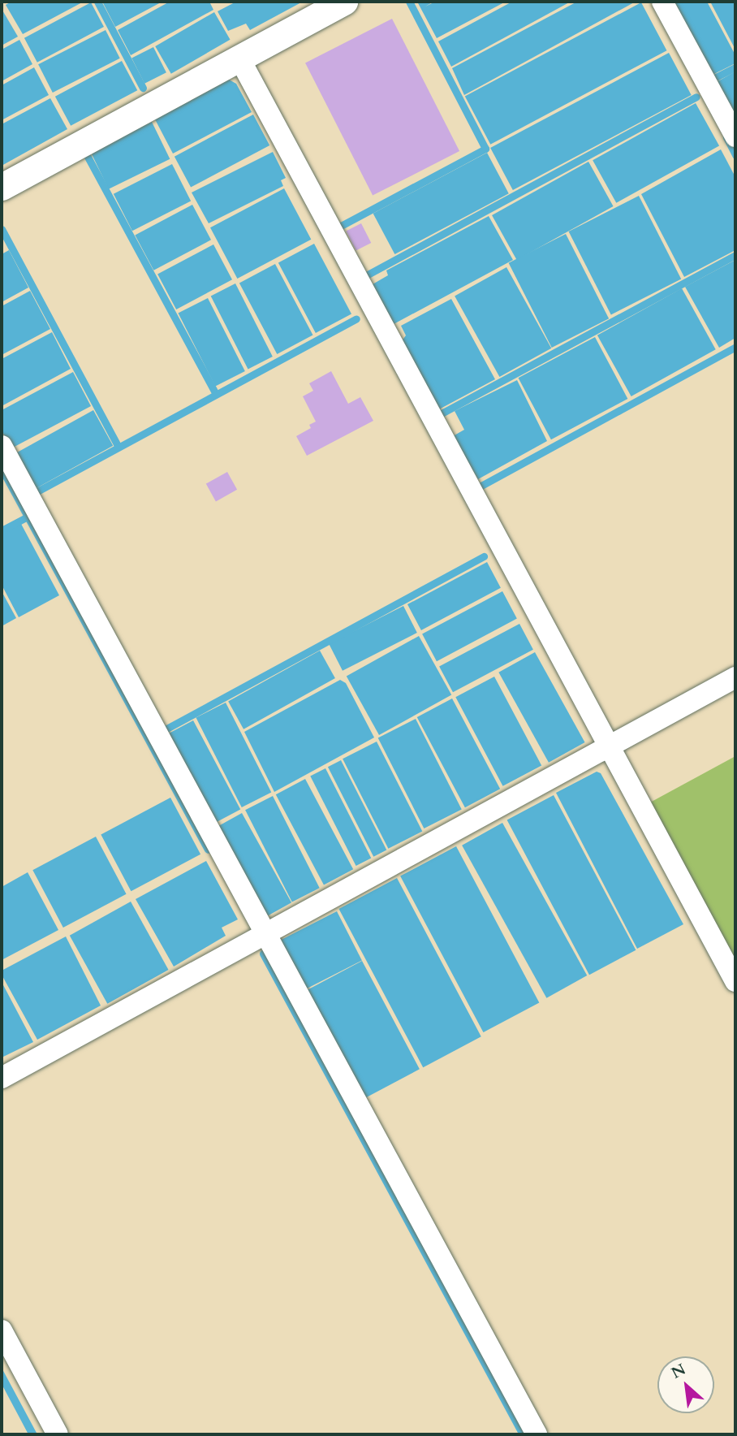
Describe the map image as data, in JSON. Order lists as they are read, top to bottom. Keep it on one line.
{"north":"top left"}
